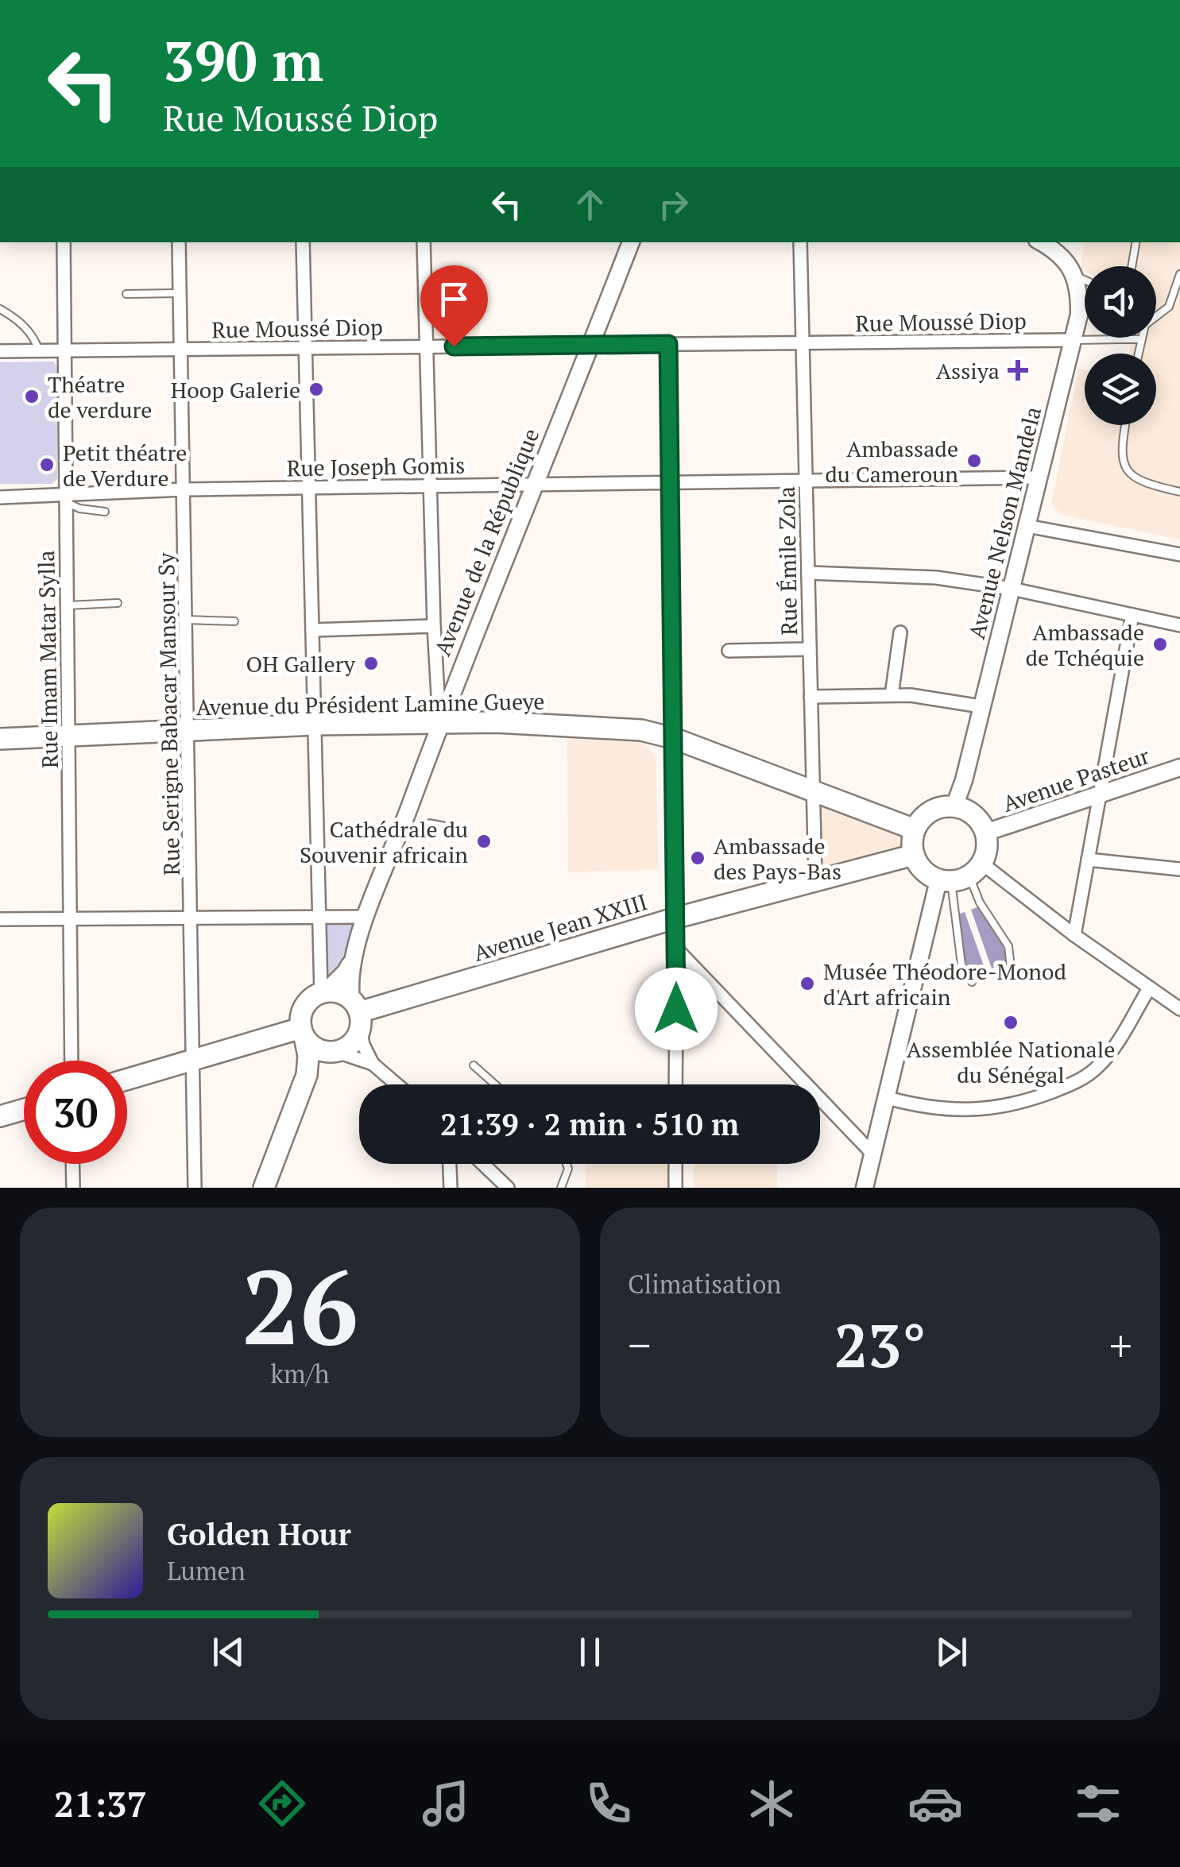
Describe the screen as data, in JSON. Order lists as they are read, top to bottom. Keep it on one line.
{"streets":{"main road":["Avenue du Président Lamine Gueye","Avenue Jean XXIII"],"street":["Rue Moussé Diop","Rue Joseph Gomis","Avenue Nelson Mandela","Avenue de la République","Rue Émile Zola","Rue Imam Matar Sylla","Rue Serigne Babacar Mansour Sy","Avenue Pasteur"]},"crossings":[["Rue Moussé Diop","Avenue Nelson Mandela"],["Rue Moussé Diop","Avenue de la République"],["Rue Moussé Diop","Rue Émile Zola"],["Rue Moussé Diop","Rue Imam Matar Sylla"],["Rue Moussé Diop","Rue Serigne Babacar Mansour Sy"],["Rue Joseph Gomis","Avenue Nelson Mandela"],["Rue Joseph Gomis","Avenue de la République"],["Rue Joseph Gomis","Rue Émile Zola"],["Rue Joseph Gomis","Rue Imam Matar Sylla"],["Rue Joseph Gomis","Rue Serigne Babacar Mansour Sy"],["Avenue Nelson Mandela","Avenue du Président Lamine Gueye"],["Avenue Nelson Mandela","Avenue Pasteur"],["Avenue Nelson Mandela","Avenue Jean XXIII"],["Avenue de la République","Avenue du Président Lamine Gueye"],["Avenue de la République","Avenue Jean XXIII"],["Rue Émile Zola","Avenue du Président Lamine Gueye"],["Rue Émile Zola","Avenue Jean XXIII"],["Rue Imam Matar Sylla","Avenue du Président Lamine Gueye"],["Avenue du Président Lamine Gueye","Rue Serigne Babacar Mansour Sy"],["Avenue du Président Lamine Gueye","Avenue Pasteur"],["Avenue du Président Lamine Gueye","Avenue Jean XXIII"],["Avenue Pasteur","Avenue Jean XXIII"]],"places":{"health":["Assiya"],"other":["Hoop Galerie","Théatre de verdure","Ambassade du Cameroun","Petit théatre de Verdure","Ambassade de Tchéquie","OH Gallery","Cathédrale du Souvenir africain","Ambassade des Pays-Bas","Musée Théodore-Monod d'Art africain","Assemblée Nationale du Sénégal"]},"page":{"turn":["390 m","Rue Moussé Diop"],"limit":"30","trip":"21:39 · 2 min · 510 m","tile":[["26","km/h"],"Climatisation"],"heat":["−","23°","+"],"song":["Golden Hour","Lumen"],"tabs":"21:37"}}
